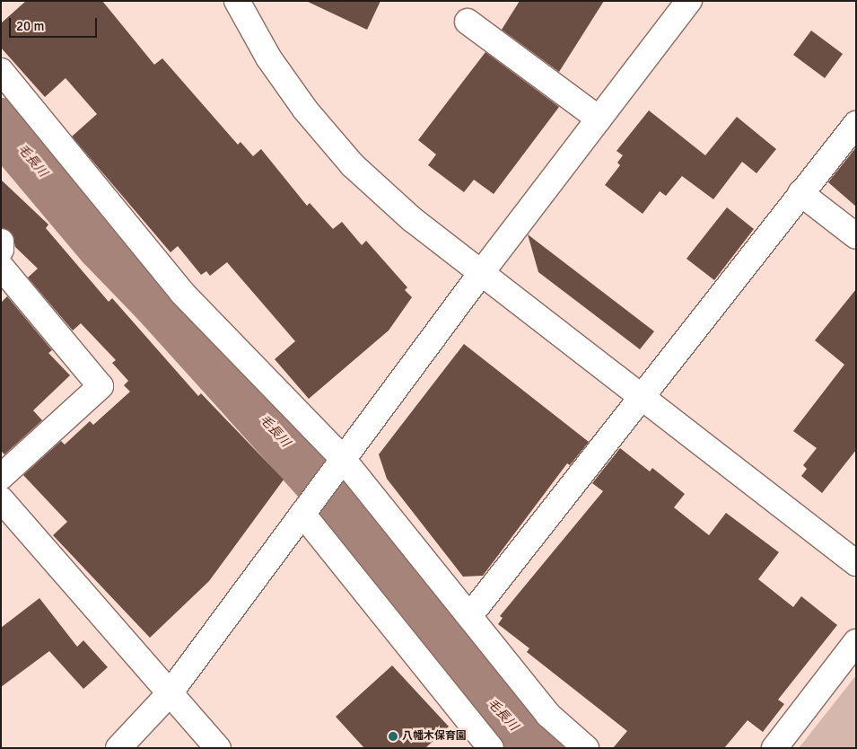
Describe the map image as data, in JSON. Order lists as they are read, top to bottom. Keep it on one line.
{"water":["毛長川"],"places":["八幡木保育園"],"scale_bar":"20 m"}
